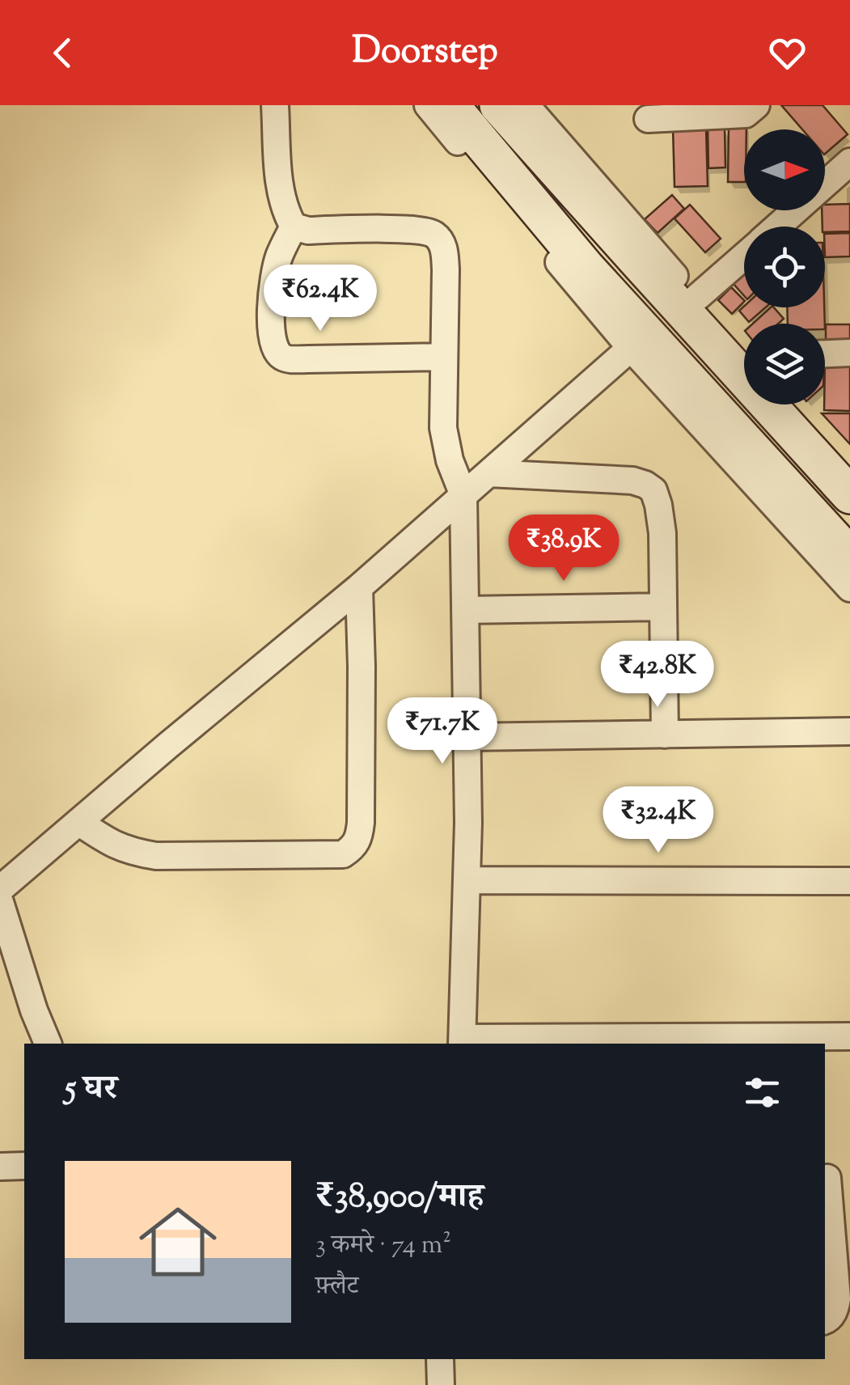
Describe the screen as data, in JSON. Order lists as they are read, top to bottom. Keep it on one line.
{"north":"right","page":{"header":"Doorstep","price":["₹62.4K","₹38.9K","₹42.8K","₹71.7K","₹32.4K"],"heading":"5 घर","list":[{"name":"₹38,900/माह","note":"3 कमरे · 74 m² · फ़्लैट"}]}}
